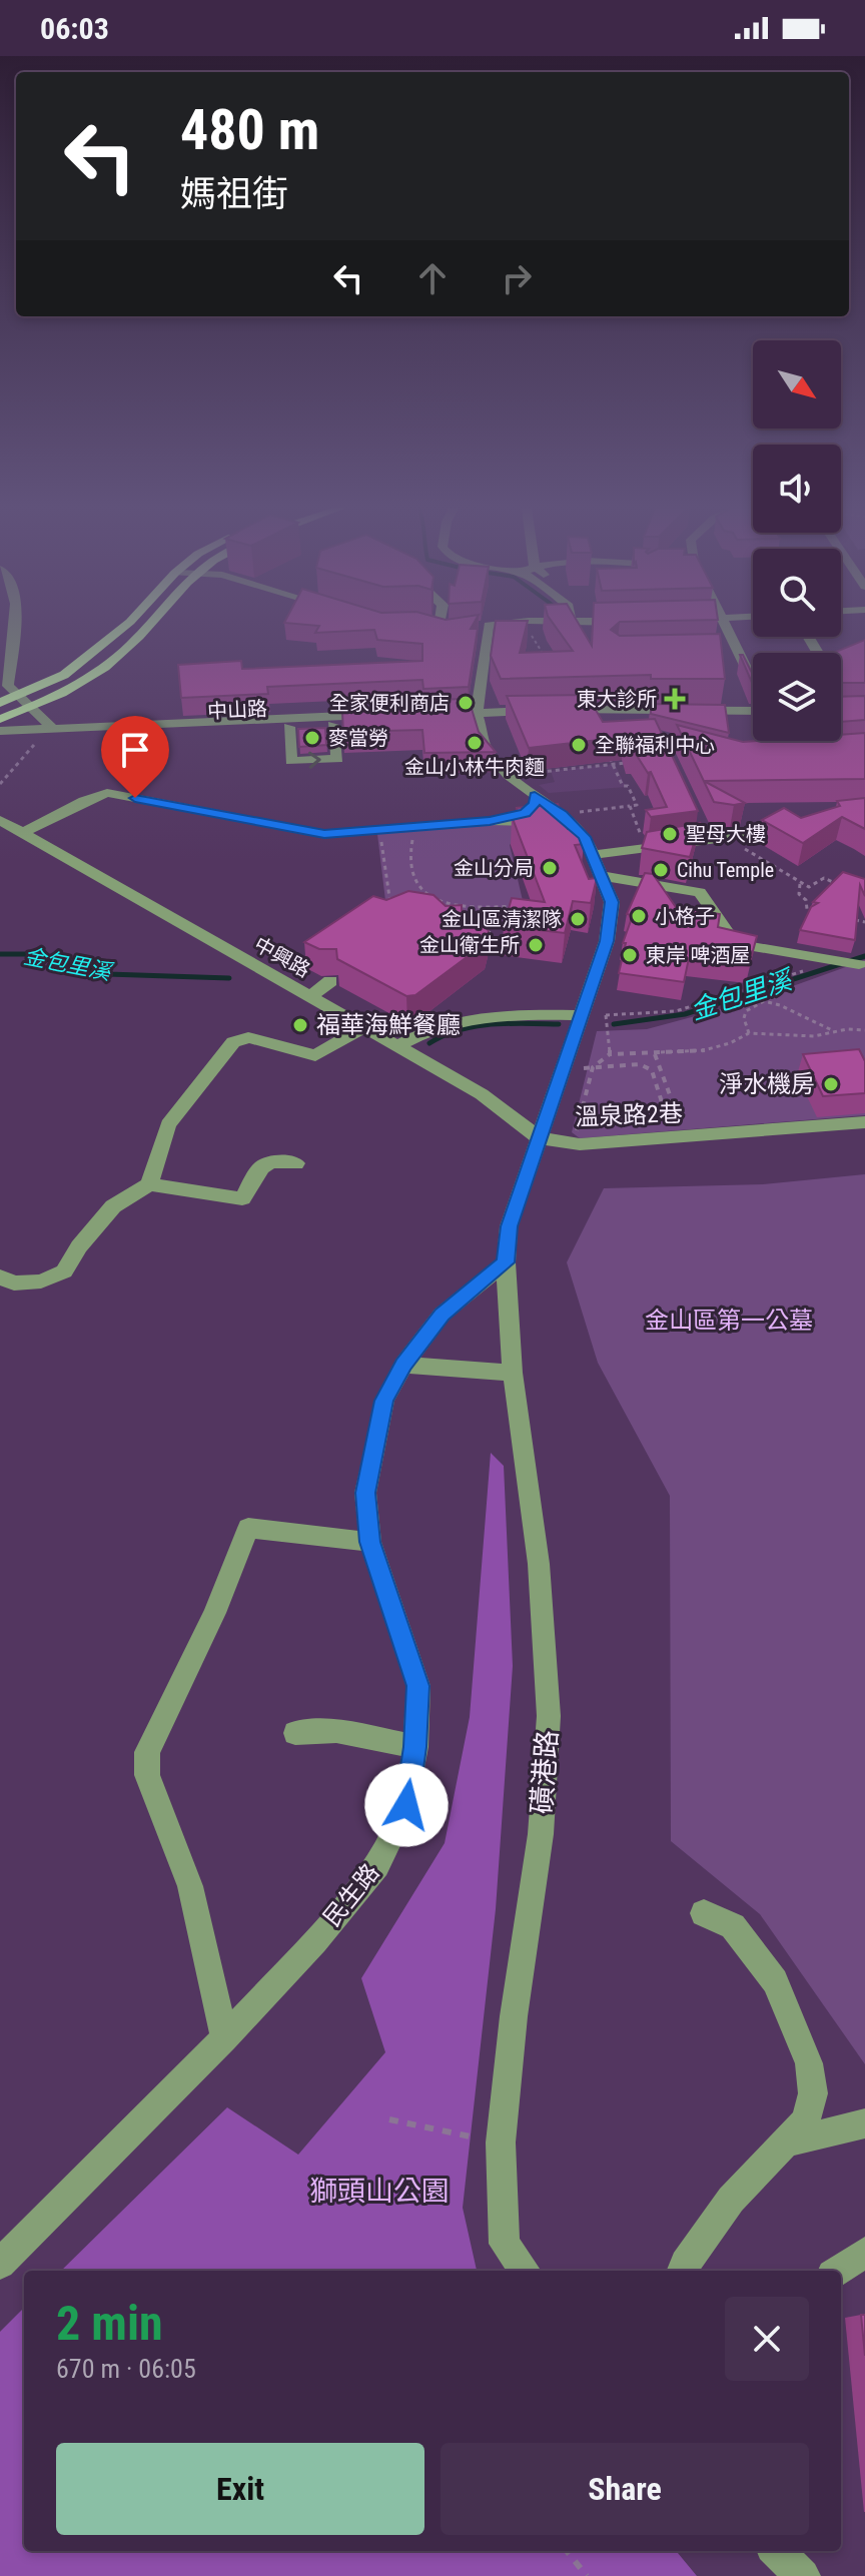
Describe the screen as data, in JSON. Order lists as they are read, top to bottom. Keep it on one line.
{"streets":{"street":["中山路","中興路","溫泉路2巷","磺港路","民生路"]},"crossings":[["中興路","溫泉路2巷"],["磺港路","民生路"]],"water":["金包里溪"],"parks":["金山區第一公墓","獅頭山公園"],"places":{"health":["東大診所"],"other":["全家便利商店","麥當勞","金山小林牛肉麵","全聯福利中心","聖母大樓","金山分局","Cihu Temple","小格子","金山區清潔隊","金山衛生所","東岸 啤酒屋","福華海鮮餐廳","淨水機房"]},"north":"bottom right","page":{"status":"06:03","turn":["480 m","媽祖街"],"heading":["2 min","670 m · 06:05"],"buttons":["Exit","Share"]}}
